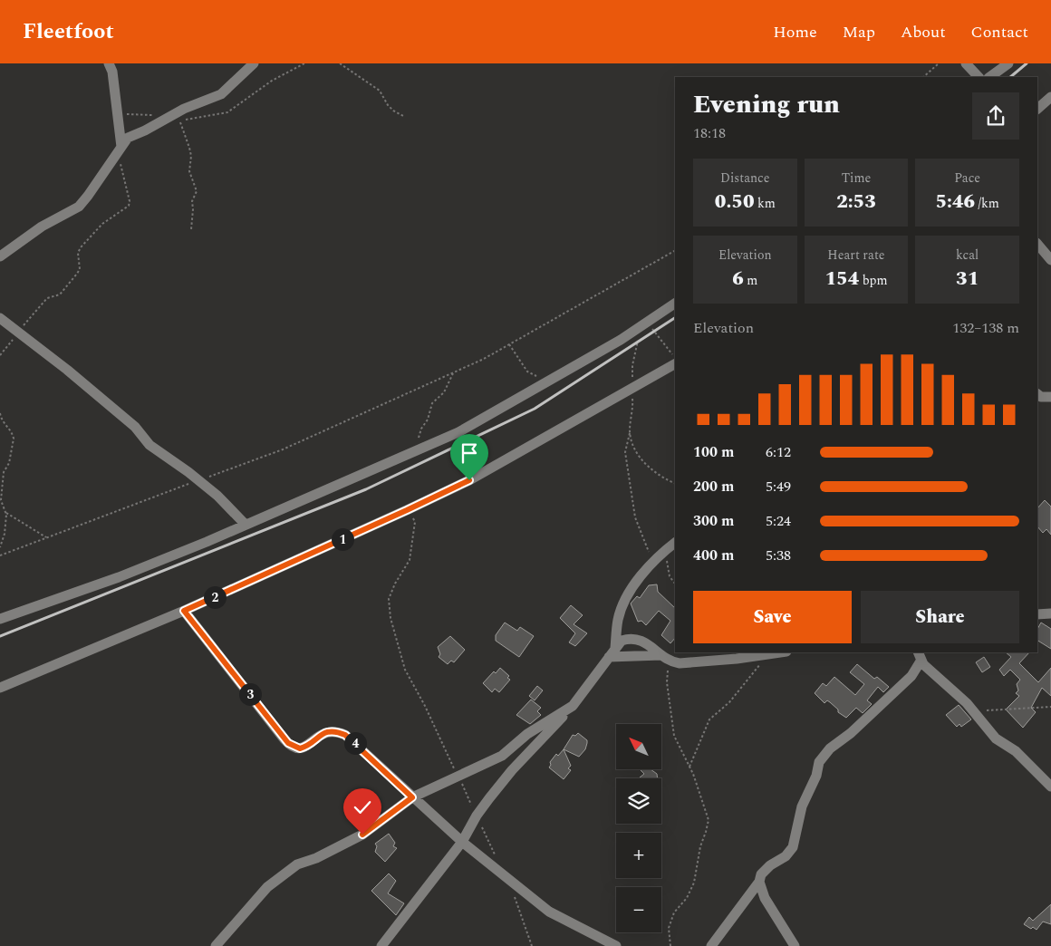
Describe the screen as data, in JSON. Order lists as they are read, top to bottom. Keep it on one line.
{"north":"top left","page":{"header":"Fleetfoot","nav":["Home","Map","About","Contact"],"heading":["Evening run","18:18"],"stats":[["Distance","0.50 km"],["Time","2:53"],["Pace","5:46 /km"],["Elevation","6 m"],["Heart rate","154 bpm"],["kcal","31"]],"chart":["Elevation","132–138 m"],"list":[{"name":"100 m","note":"6:12"},{"name":"200 m","note":"5:49"},{"name":"300 m","note":"5:24"},{"name":"400 m","note":"5:38"}],"pins":["1","2","3","4"],"buttons":["Save","Share"],"map_buttons":["+","−"]}}
